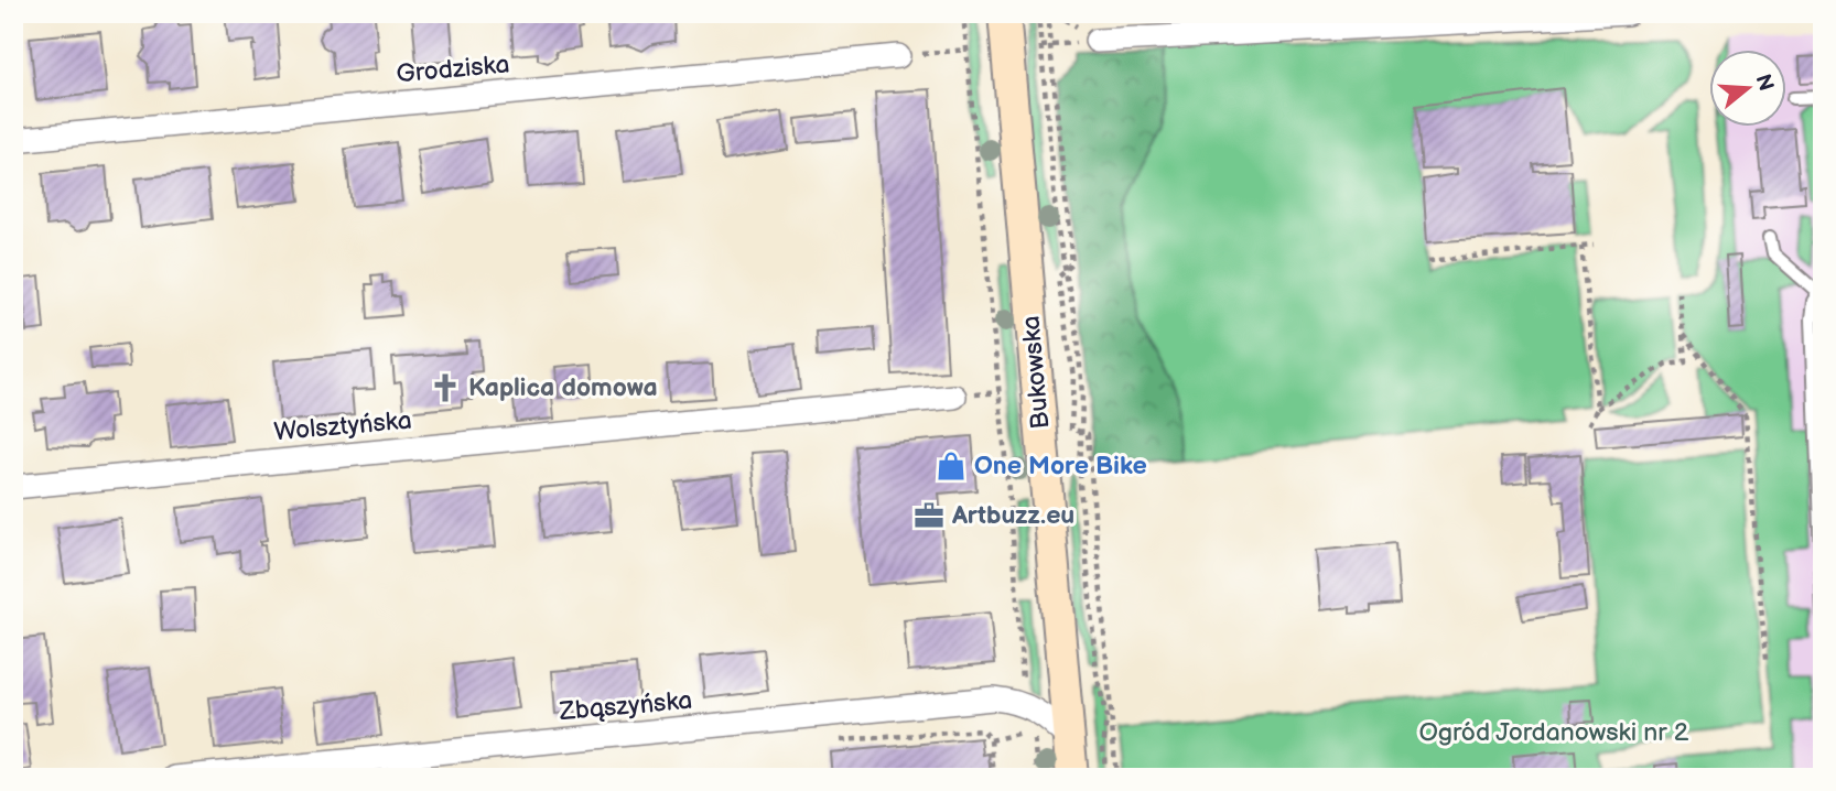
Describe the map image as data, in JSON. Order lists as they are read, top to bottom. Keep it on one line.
{"streets":{"main road":["Bukowska"],"street":["Grodziska","Wolsztyńska","Zbąszyńska"]},"parks":["Ogród Jordanowski nr 2"],"places":{"church":["Kaplica domowa"],"shop":["One More Bike"],"office":["Artbuzz.eu"]},"north":"right"}
